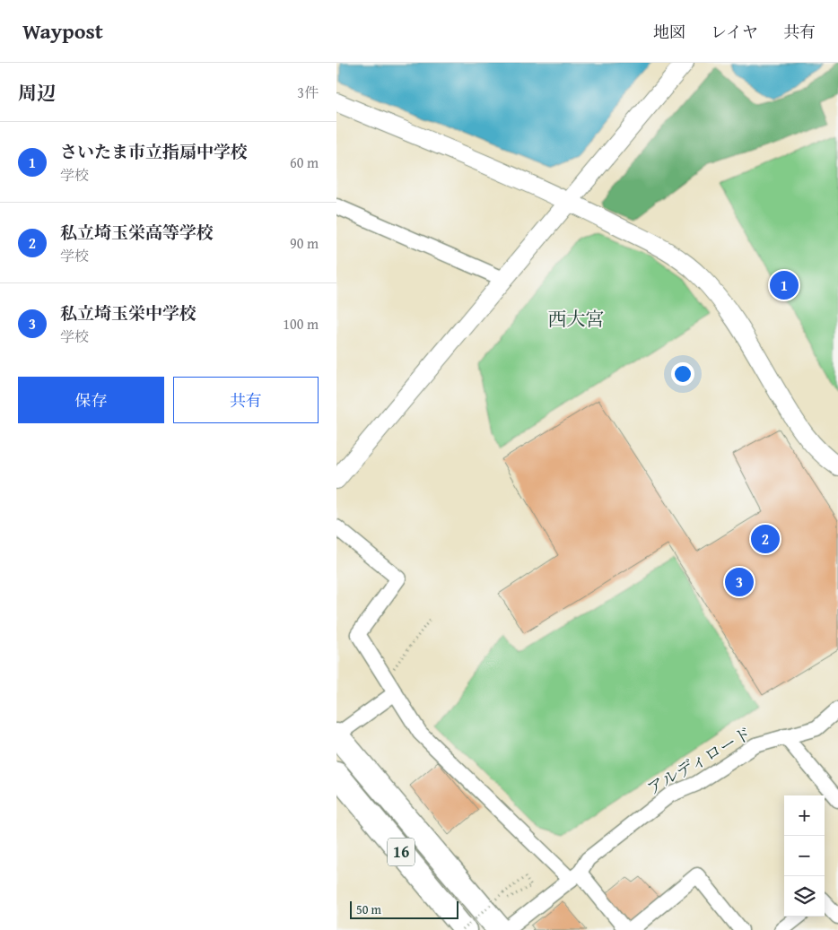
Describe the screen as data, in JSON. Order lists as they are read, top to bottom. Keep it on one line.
{"streets":{"highway":["16"],"street":["アルディロード"]},"districts":["西大宮"],"scale_bar":"50 m","page":{"header":"Waypost","nav":["地図","レイヤ","共有"],"heading":["周辺","3件"],"list":[{"mark":"1","name":"さいたま市立指扇中学校","note":"学校","value":"60 m"},{"mark":"2","name":"私立埼玉栄高等学校","note":"学校","value":"90 m"},{"mark":"3","name":"私立埼玉栄中学校","note":"学校","value":"100 m"}],"pins":["1","2","3"],"buttons":["保存","共有"],"map_buttons":["+","−"],"scale":"50 m"}}
